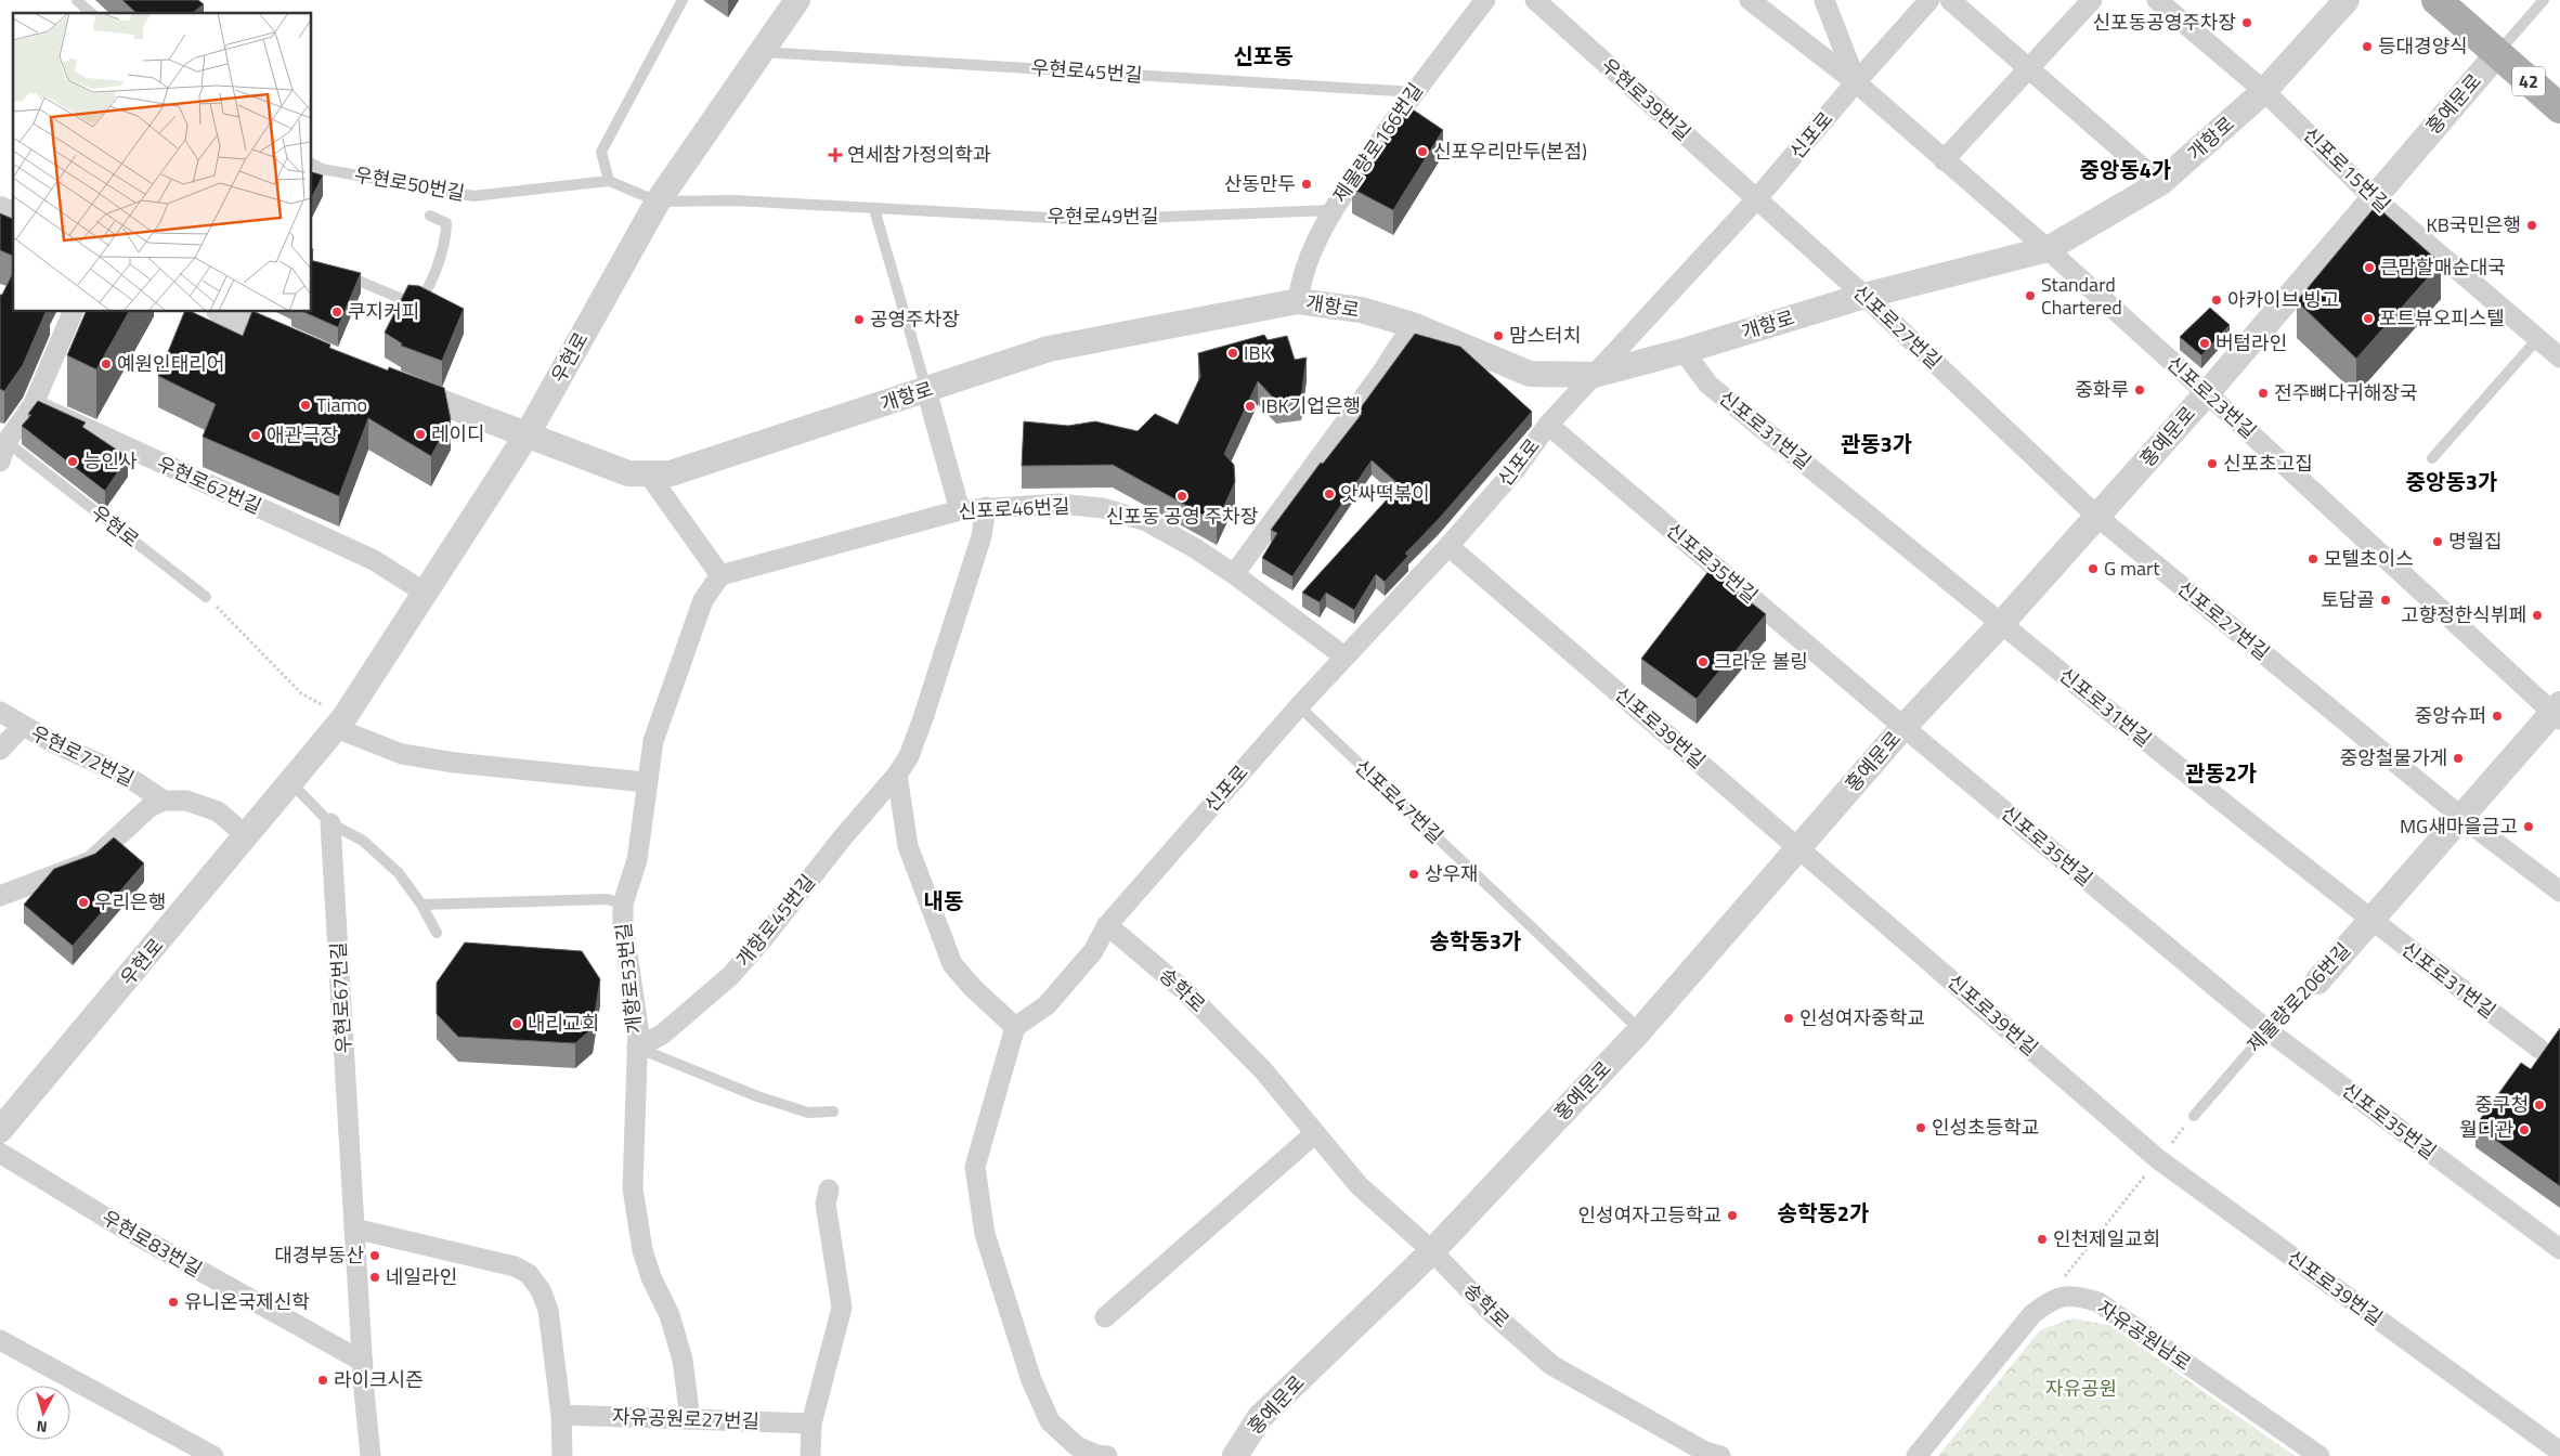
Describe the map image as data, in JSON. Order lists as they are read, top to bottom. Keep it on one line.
{"streets":{"main road":["42"],"street":["우현로39번길","홍예문로","신포로","개항로","제물량로166번길","신포로15번길","신포로27번길","우현로","신포로23번길","신포로31번길","우현로62번길","신포로46번길","신포로35번길","신포로39번길","우현로72번길","개항로45번길","개항로53번길","송학로","우현로67번길","제물량로206번길","우현로83번길","자유공원남로","자유공원로27번길"],"lane":["우현로45번길","우현로50번길","우현로49번길","신포로47번길"]},"crossings":[["우현로45번길","제물량로166번길"],["우현로45번길","우현로"],["42","홍예문로"],["우현로39번길","신포로"],["우현로39번길","신포로27번길"],["홍예문로","신포로15번길"],["홍예문로","신포로27번길"],["홍예문로","신포로23번길"],["홍예문로","신포로31번길"],["홍예문로","신포로35번길"],["홍예문로","신포로39번길"],["홍예문로","신포로47번길"],["홍예문로","송학로"],["신포로","개항로"],["신포로","신포로27번길"],["신포로","신포로23번길"],["신포로","신포로46번길"],["신포로","신포로35번길"],["신포로","신포로39번길"],["신포로","신포로47번길"],["신포로","송학로"],["개항로","제물량로166번길"],["개항로","신포로15번길"],["개항로","신포로27번길"],["개항로","우현로"],["개항로","신포로23번길"],["개항로","신포로31번길"],["제물량로166번길","우현로49번길"],["우현로49번길","우현로"],["신포로27번길","제물량로206번길"],["우현로","우현로62번길"],["우현로","우현로72번길"],["신포로23번길","제물량로206번길"],["신포로31번길","제물량로206번길"],["신포로46번길","개항로45번길"],["신포로46번길","개항로53번길"],["신포로35번길","제물량로206번길"],["개항로45번길","개항로53번길"],["개항로53번길","자유공원로27번길"],["우현로67번길","우현로83번길"]],"districts":["신포동","중앙동4가","관동3가","중앙동3가","관동2가","내동","송학동3가","송학동2가"],"parks":["자유공원"],"places":{"other":["신포동공영주차장","등대경양식","신포우리만두(본점)","산동만두","KB국민은행","큰맘할매순대국","Standard Chartered","아카이브 빙고","쿠지커피","포트뷰오피스텔","공영주차장","맘스터치","버텀라인","IBK","예원인태리어","중화루","전주뼈다귀해장국","Tiamo","IBK기업은행","레이디","애관극장","능인사","신포초고집","앗싸떡볶이","신포동 공영 주차장","명월집","모텔초이스","G mart","토담골","고향정한식뷔페","크라운 볼링","중앙슈퍼","중앙철물가게","MG새마을금고","상우재","우리은행","인성여자중학교","내리교회","중구청","인성초등학교","월디관","인성여자고등학교","인천제일교회","대경부동산","네일라인","유니온국제신학","라이크시즌"],"health":["연세참가정의학과"]},"north":"bottom"}
